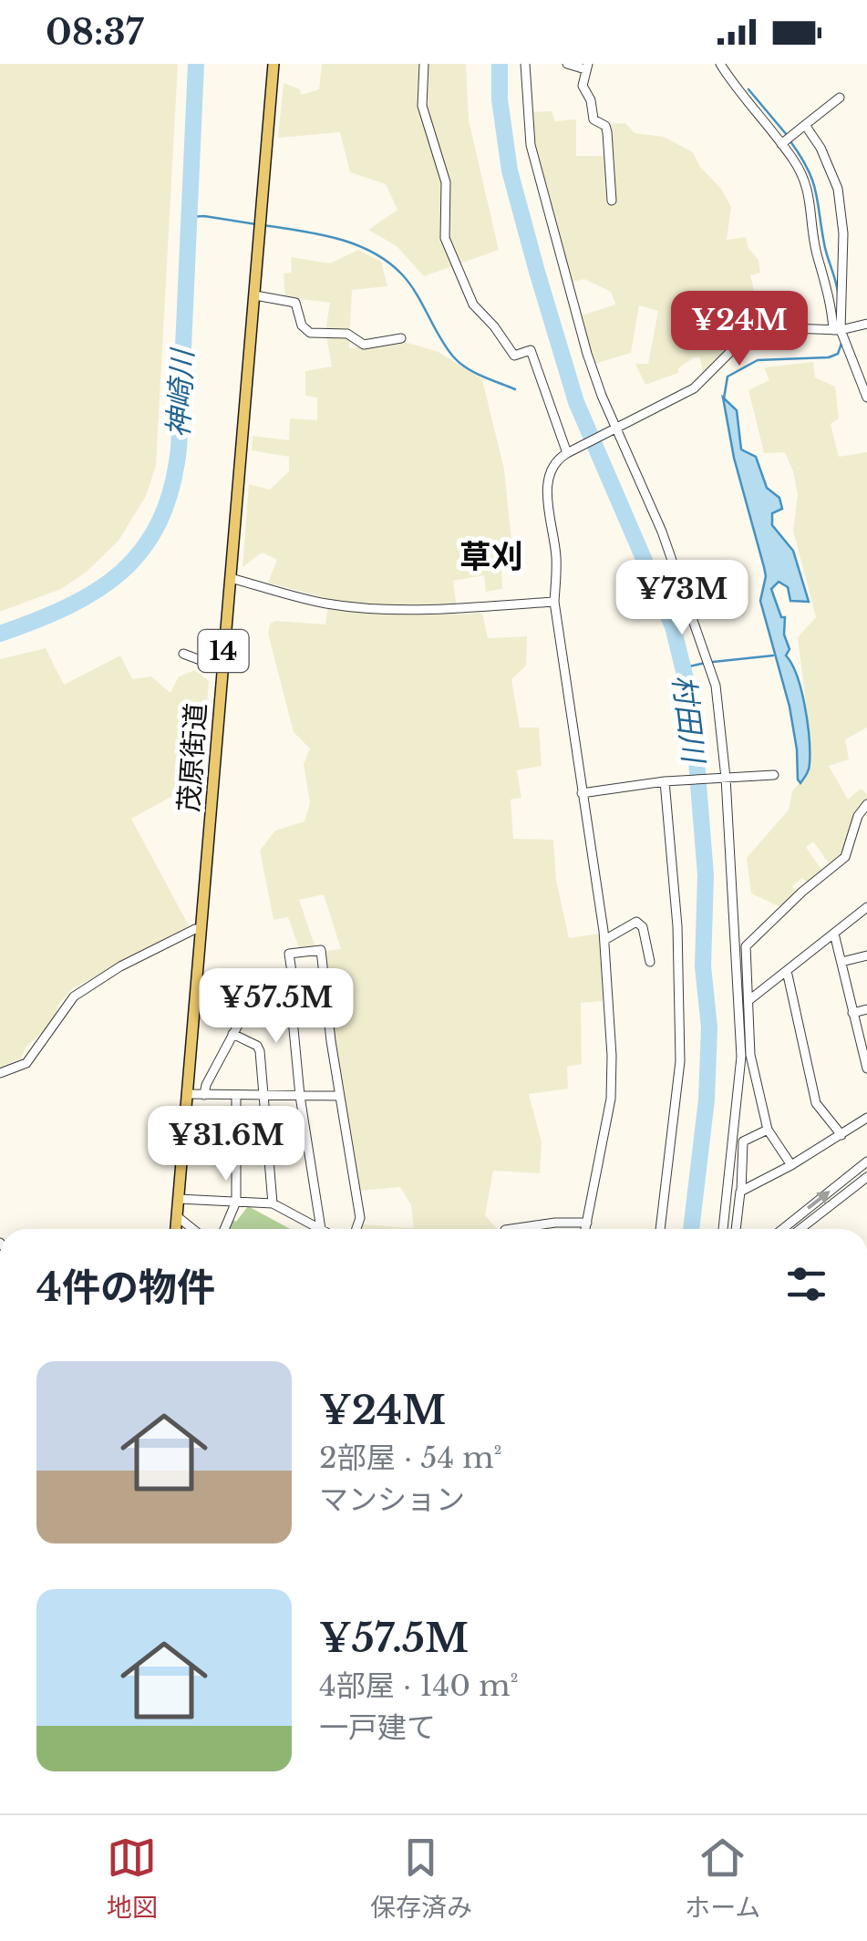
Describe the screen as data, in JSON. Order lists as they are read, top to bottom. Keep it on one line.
{"streets":{"main road":["14","茂原街道"]},"districts":["草刈"],"water":["神崎川","村田川"],"page":{"status":"08:37","price":["¥24M","¥73M","¥57.5M","¥31.6M"],"heading":"4件の物件","list":[{"name":"¥24M","note":"2部屋 · 54 m² · マンション"},{"name":"¥57.5M","note":"4部屋 · 140 m² · 一戸建て"}],"tabs":["地図","保存済み","ホーム"]}}
